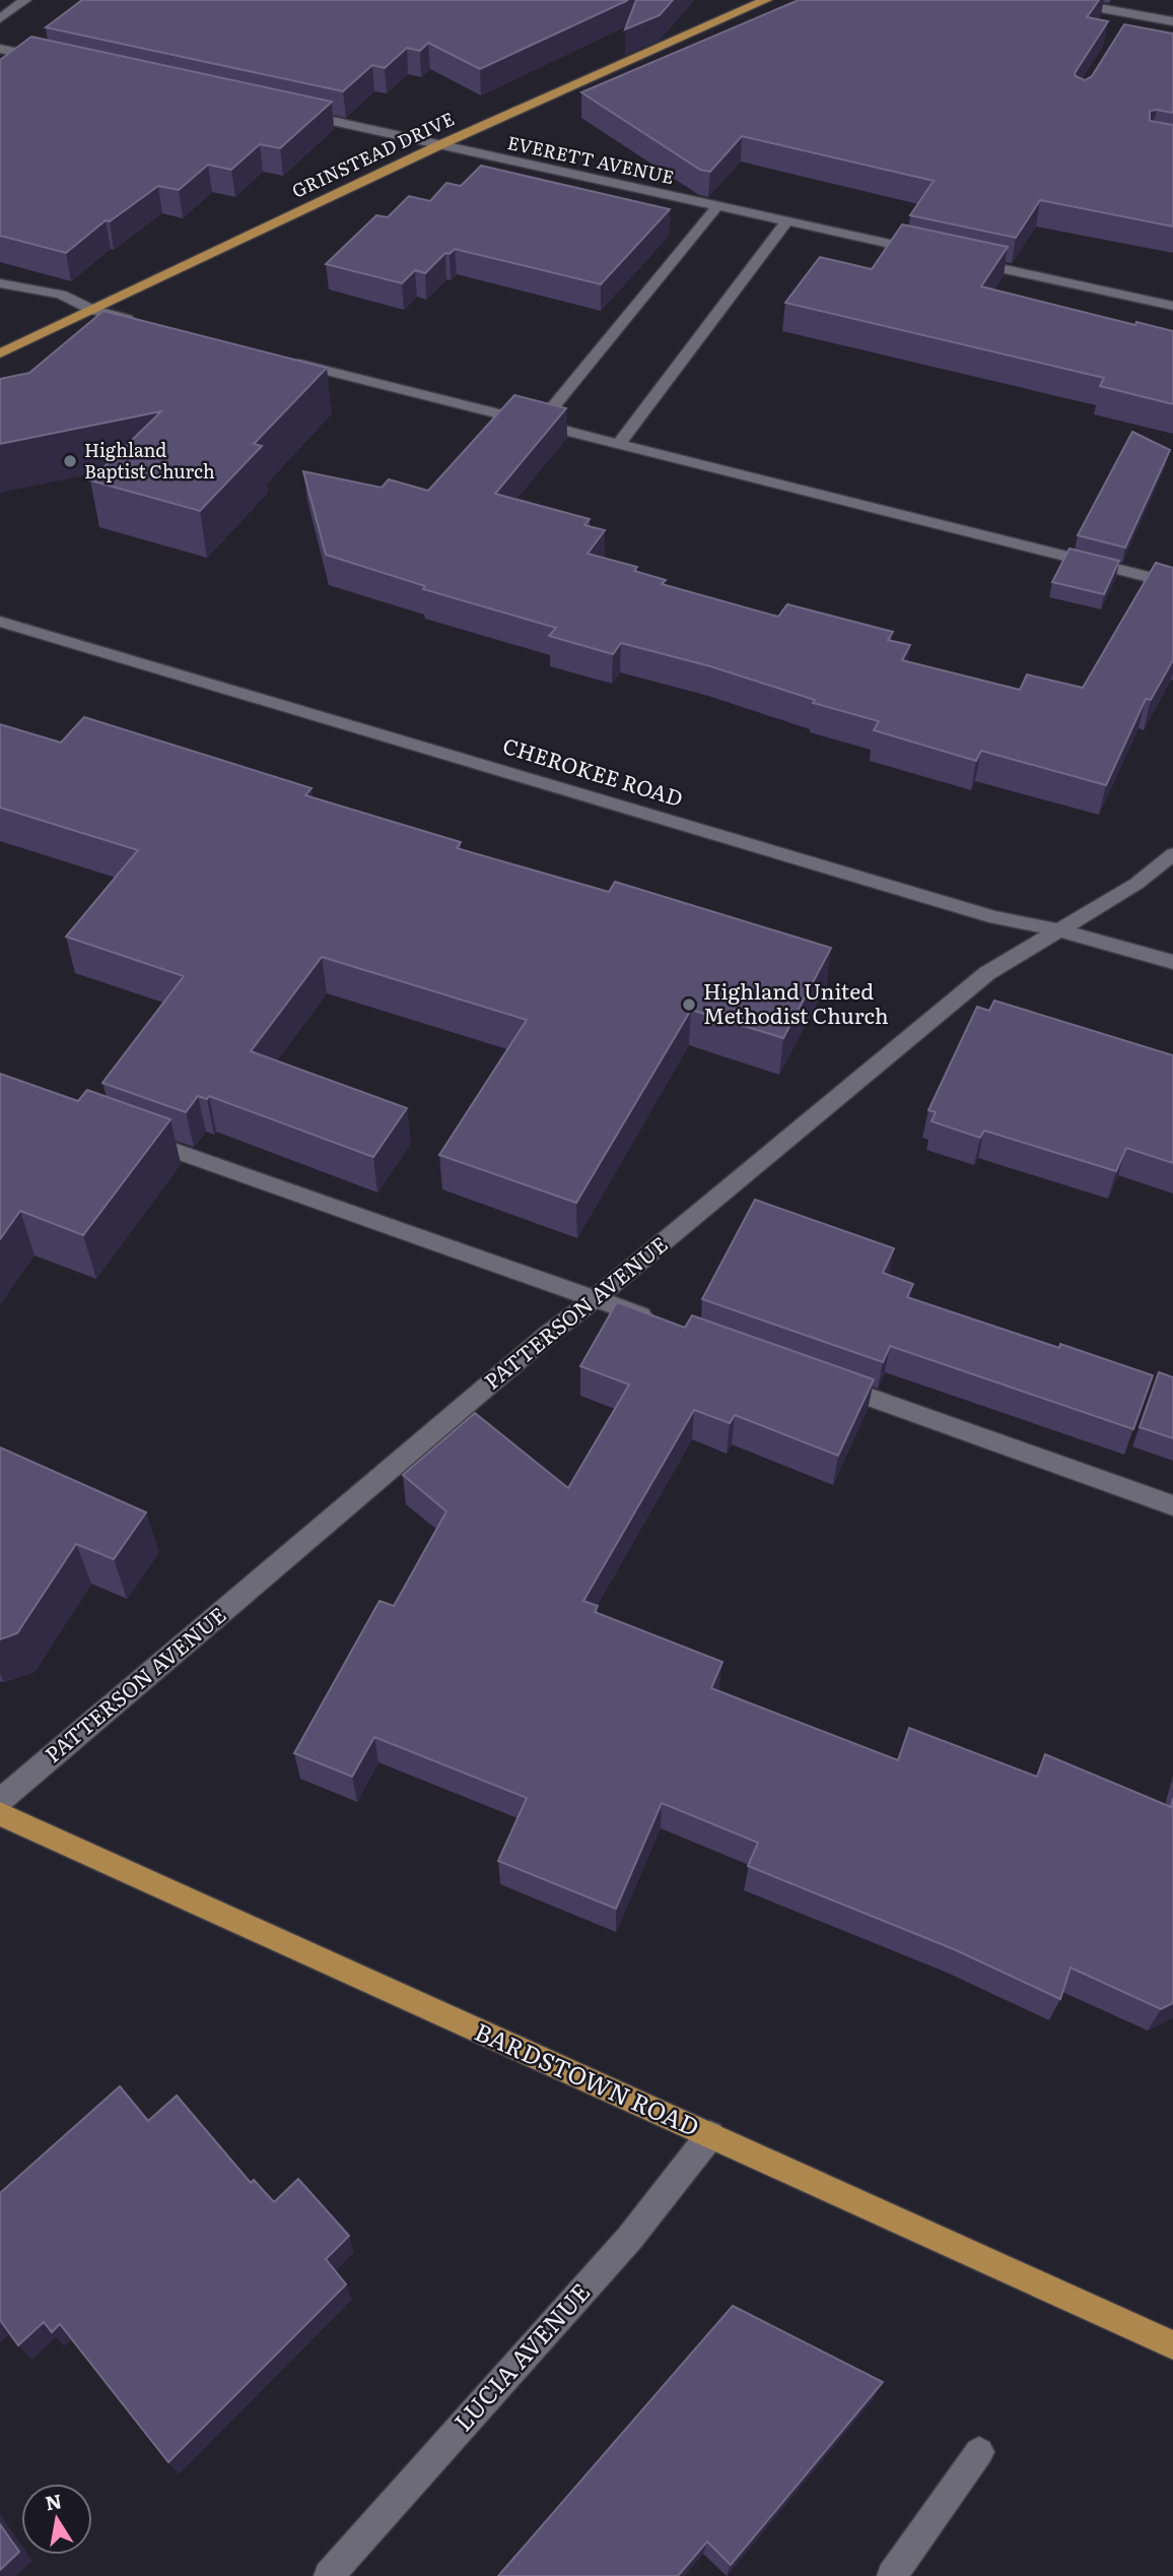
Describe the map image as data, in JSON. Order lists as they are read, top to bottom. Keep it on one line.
{"streets":{"main road":["GRINSTEAD DRIVE","BARDSTOWN ROAD"],"street":["EVERETT AVENUE","CHEROKEE ROAD","PATTERSON AVENUE","LUCIA AVENUE"]},"crossings":[["GRINSTEAD DRIVE","EVERETT AVENUE"],["CHEROKEE ROAD","PATTERSON AVENUE"],["BARDSTOWN ROAD","LUCIA AVENUE"]],"places":["Highland Baptist Church","Highland United Methodist Church"],"north":"top"}
